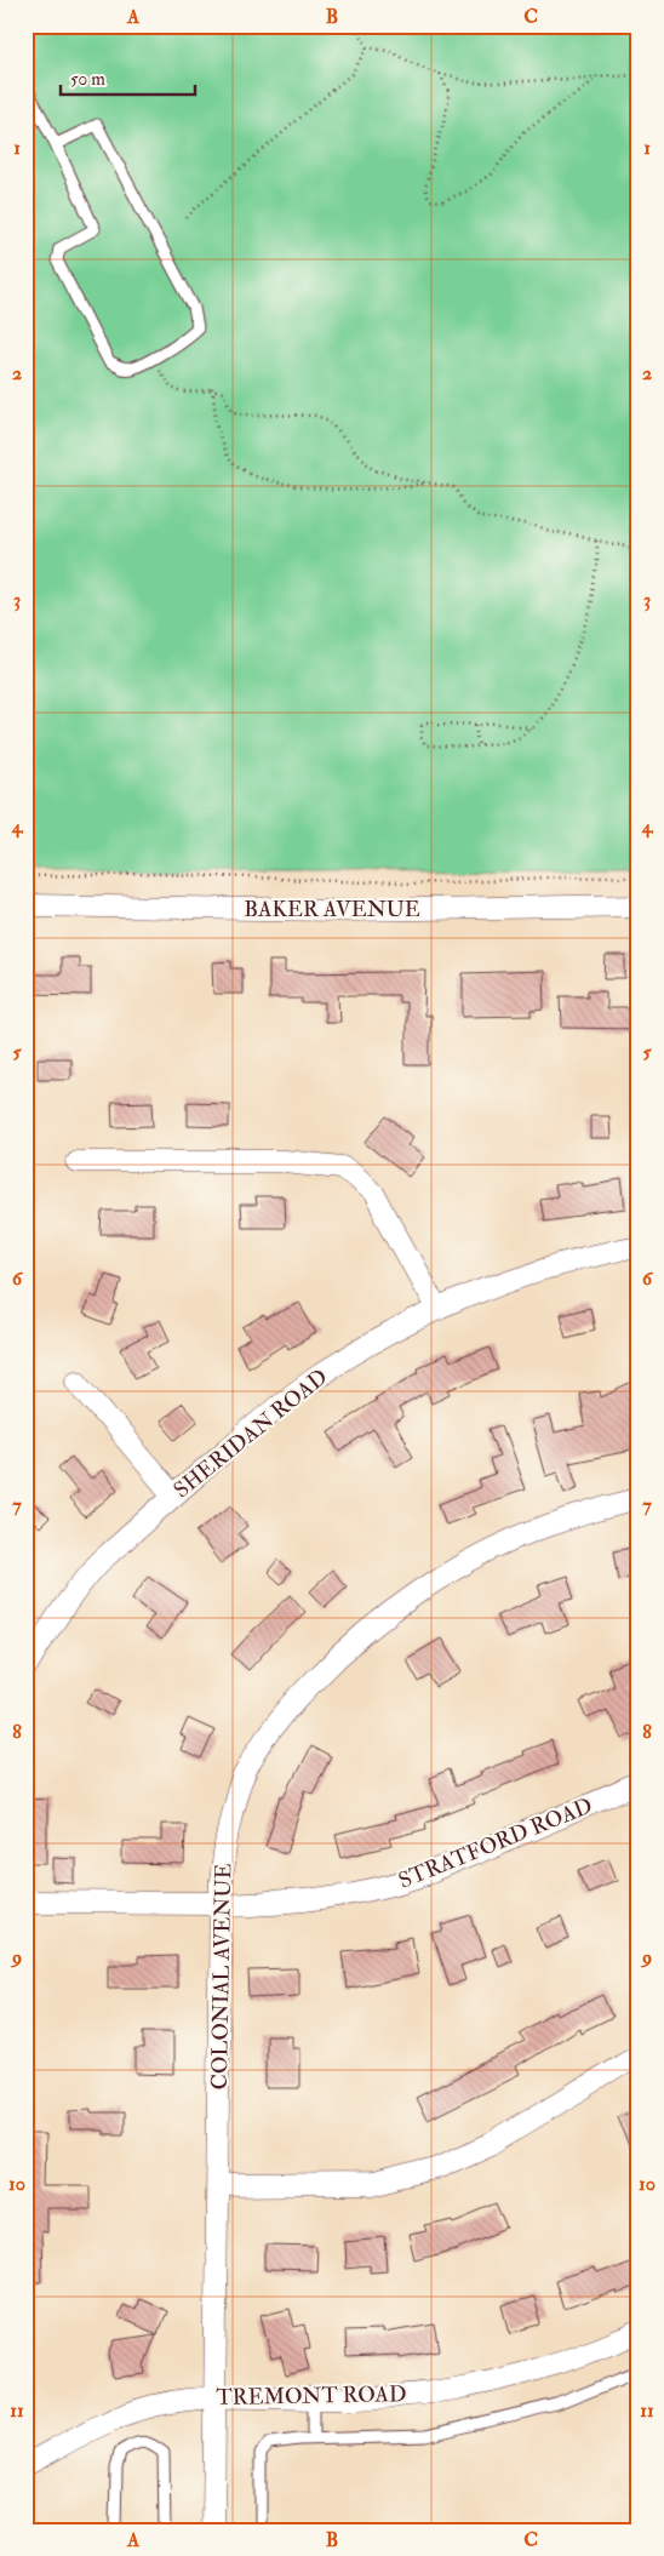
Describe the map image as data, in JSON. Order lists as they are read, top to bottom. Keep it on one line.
{"streets":{"street":["BAKER AVENUE","SHERIDAN ROAD","STRATFORD ROAD","COLONIAL AVENUE","TREMONT ROAD"]},"crossings":[["STRATFORD ROAD","COLONIAL AVENUE"],["COLONIAL AVENUE","TREMONT ROAD"]],"scale_bar":"50 m","grid":{"columns":["A","B","C"],"rows":["1","2","3","4","5","6","7","8","9","10","11"]}}
